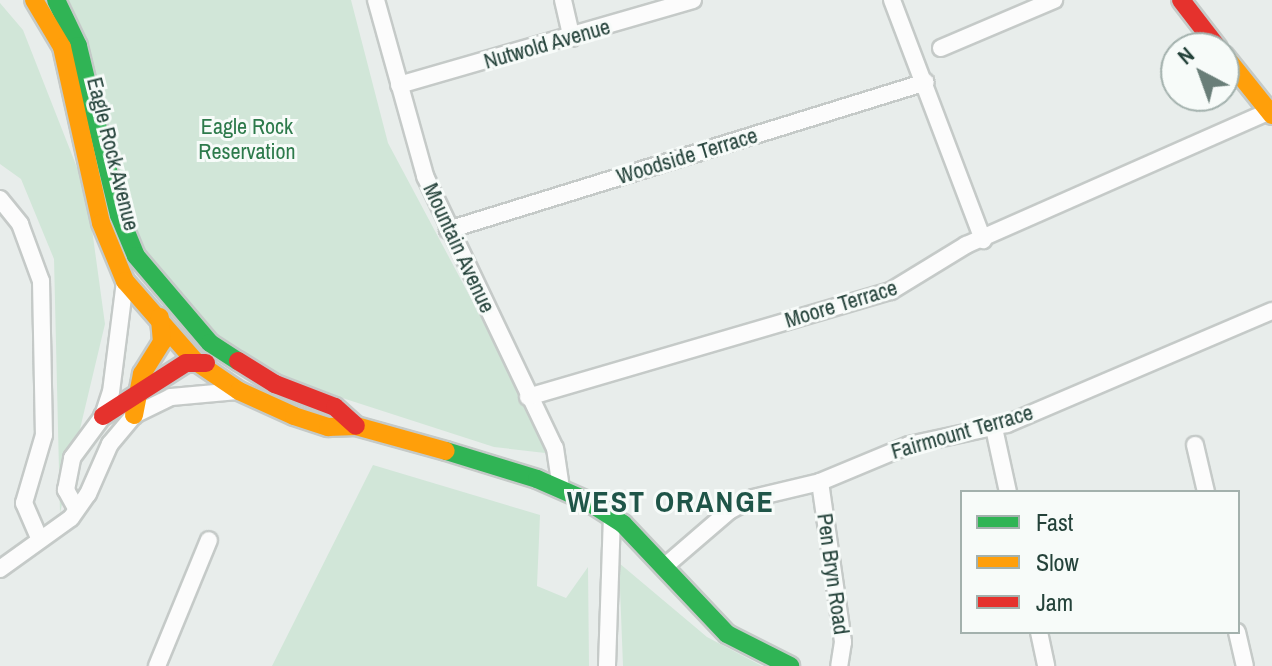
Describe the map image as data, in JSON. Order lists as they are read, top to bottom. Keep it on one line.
{"streets":{"main road":["Eagle Rock Avenue"],"street":["Nutwold Avenue","Woodside Terrace","Mountain Avenue","Moore Terrace","Fairmount Terrace","Pen Bryn Road"]},"crossings":[["Nutwold Avenue","Mountain Avenue"],["Eagle Rock Avenue","Mountain Avenue"],["Eagle Rock Avenue","Fairmount Terrace"],["Woodside Terrace","Mountain Avenue"],["Mountain Avenue","Moore Terrace"],["Fairmount Terrace","Pen Bryn Road"]],"districts":["WEST ORANGE"],"parks":["Eagle Rock Reservation"],"legend":["Fast","Slow","Jam"],"north":"top left"}
